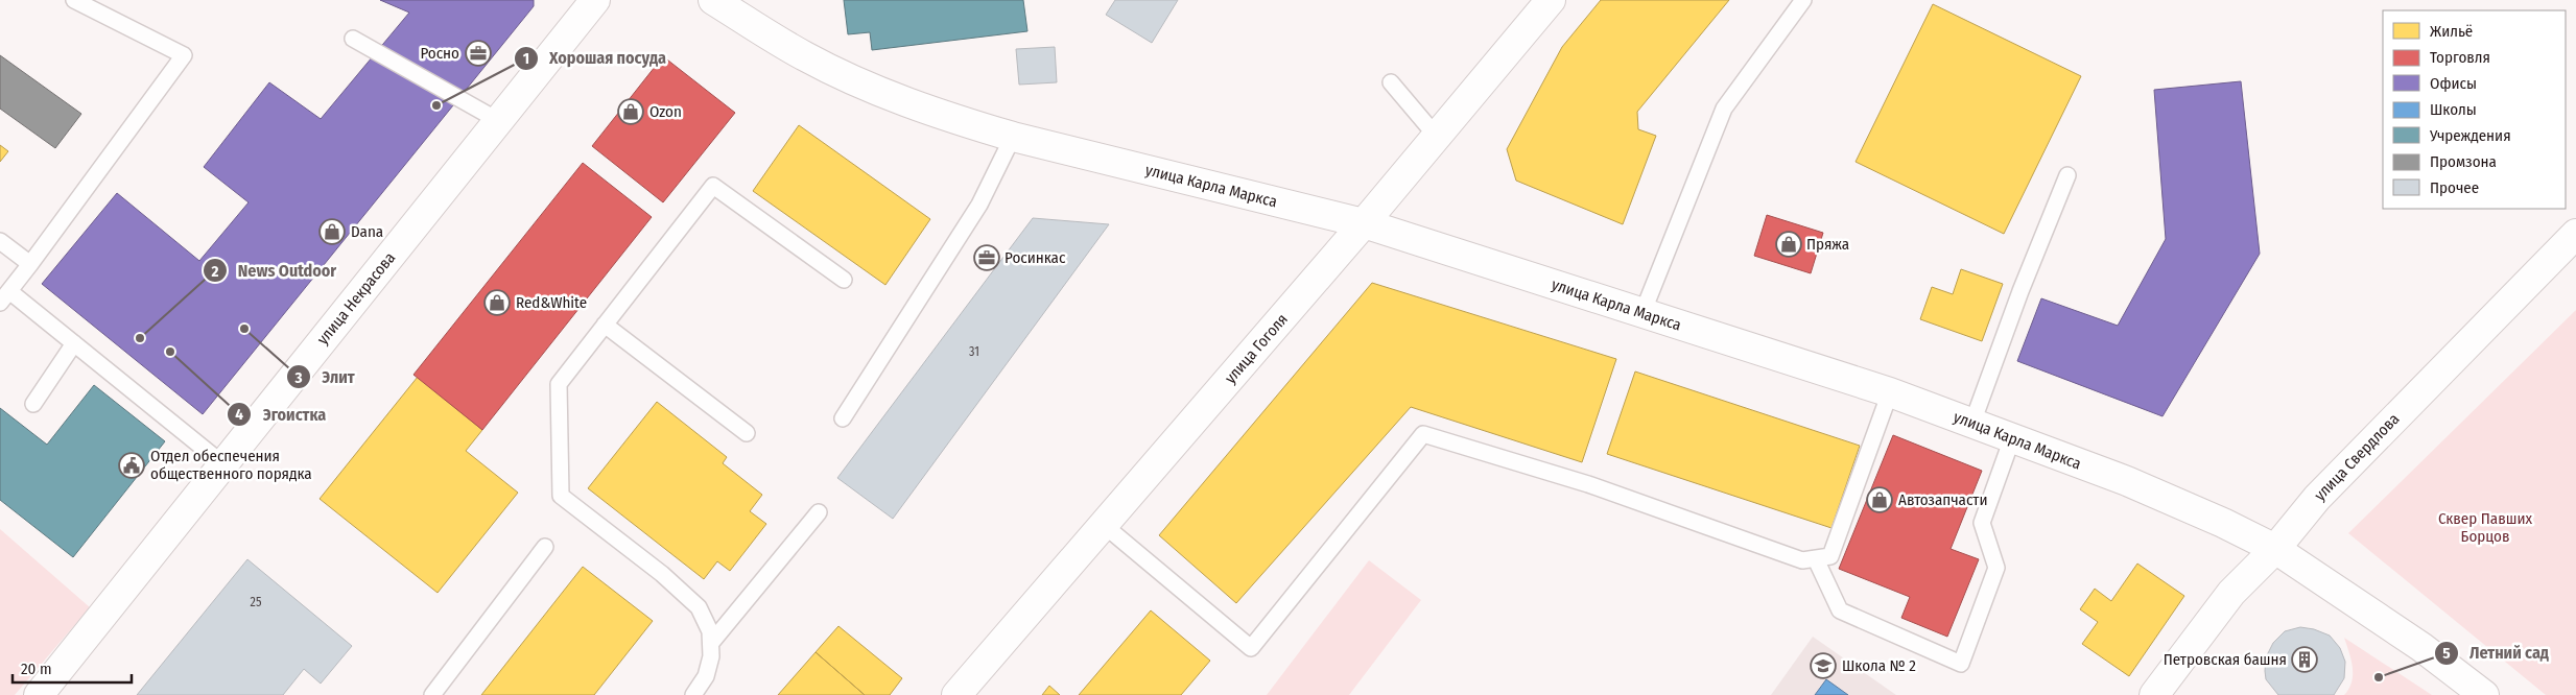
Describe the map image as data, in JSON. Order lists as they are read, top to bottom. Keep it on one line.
{"streets":{"street":["улица Карла Маркса","улица Некрасова","улица Гоголя","улица Свердлова"]},"crossings":[["улица Карла Маркса","улица Гоголя"],["улица Карла Маркса","улица Свердлова"]],"parks":["Сквер Павших Борцов"],"places":{"office":["Росно","Росинкас"],"other":["Хорошая посуда","Элит","News Outdoor","Эгоистка","Летний сад"],"shop":["Ozon","Dana","Пряжа","Red&White","Автозапчасти"],"public building":["Отдел обеспечения общественного порядка"],"building":["Петровская башня"],"school or university":["Школа № 2"]},"house_numbers":["31","25"],"legend":["Жильё","Торговля","Офисы","Школы","Учреждения","Промзона","Прочее"],"scale_bar":"20 m"}
